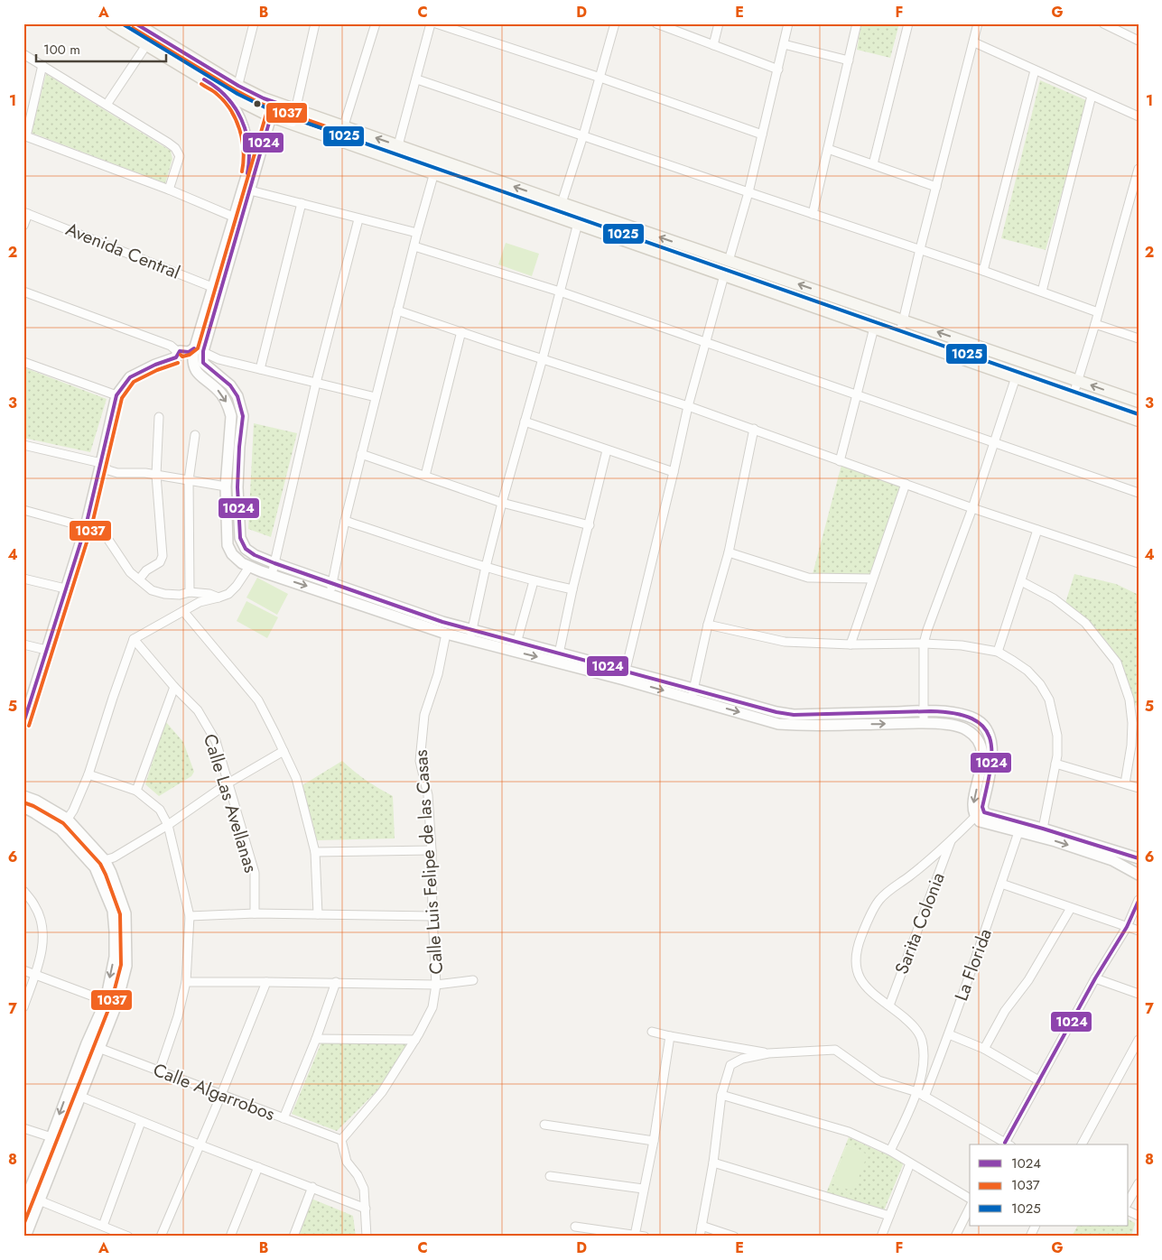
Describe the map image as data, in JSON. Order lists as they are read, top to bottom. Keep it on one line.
{"streets":{"street":["Avenida Central","Calle Las Avellanas","Calle Luis Felipe de las Casas","Sarita Colonia","La Florida","Calle Algarrobos"]},"crossings":[["Calle Luis Felipe de las Casas","Calle Algarrobos"]],"lines":["transit line 1024","transit line 1025","transit line 1037"],"legend":["1024","1037","1025"],"scale_bar":"100 m","grid":{"columns":["A","B","C","D","E","F","G"],"rows":["1","2","3","4","5","6","7","8"]}}
